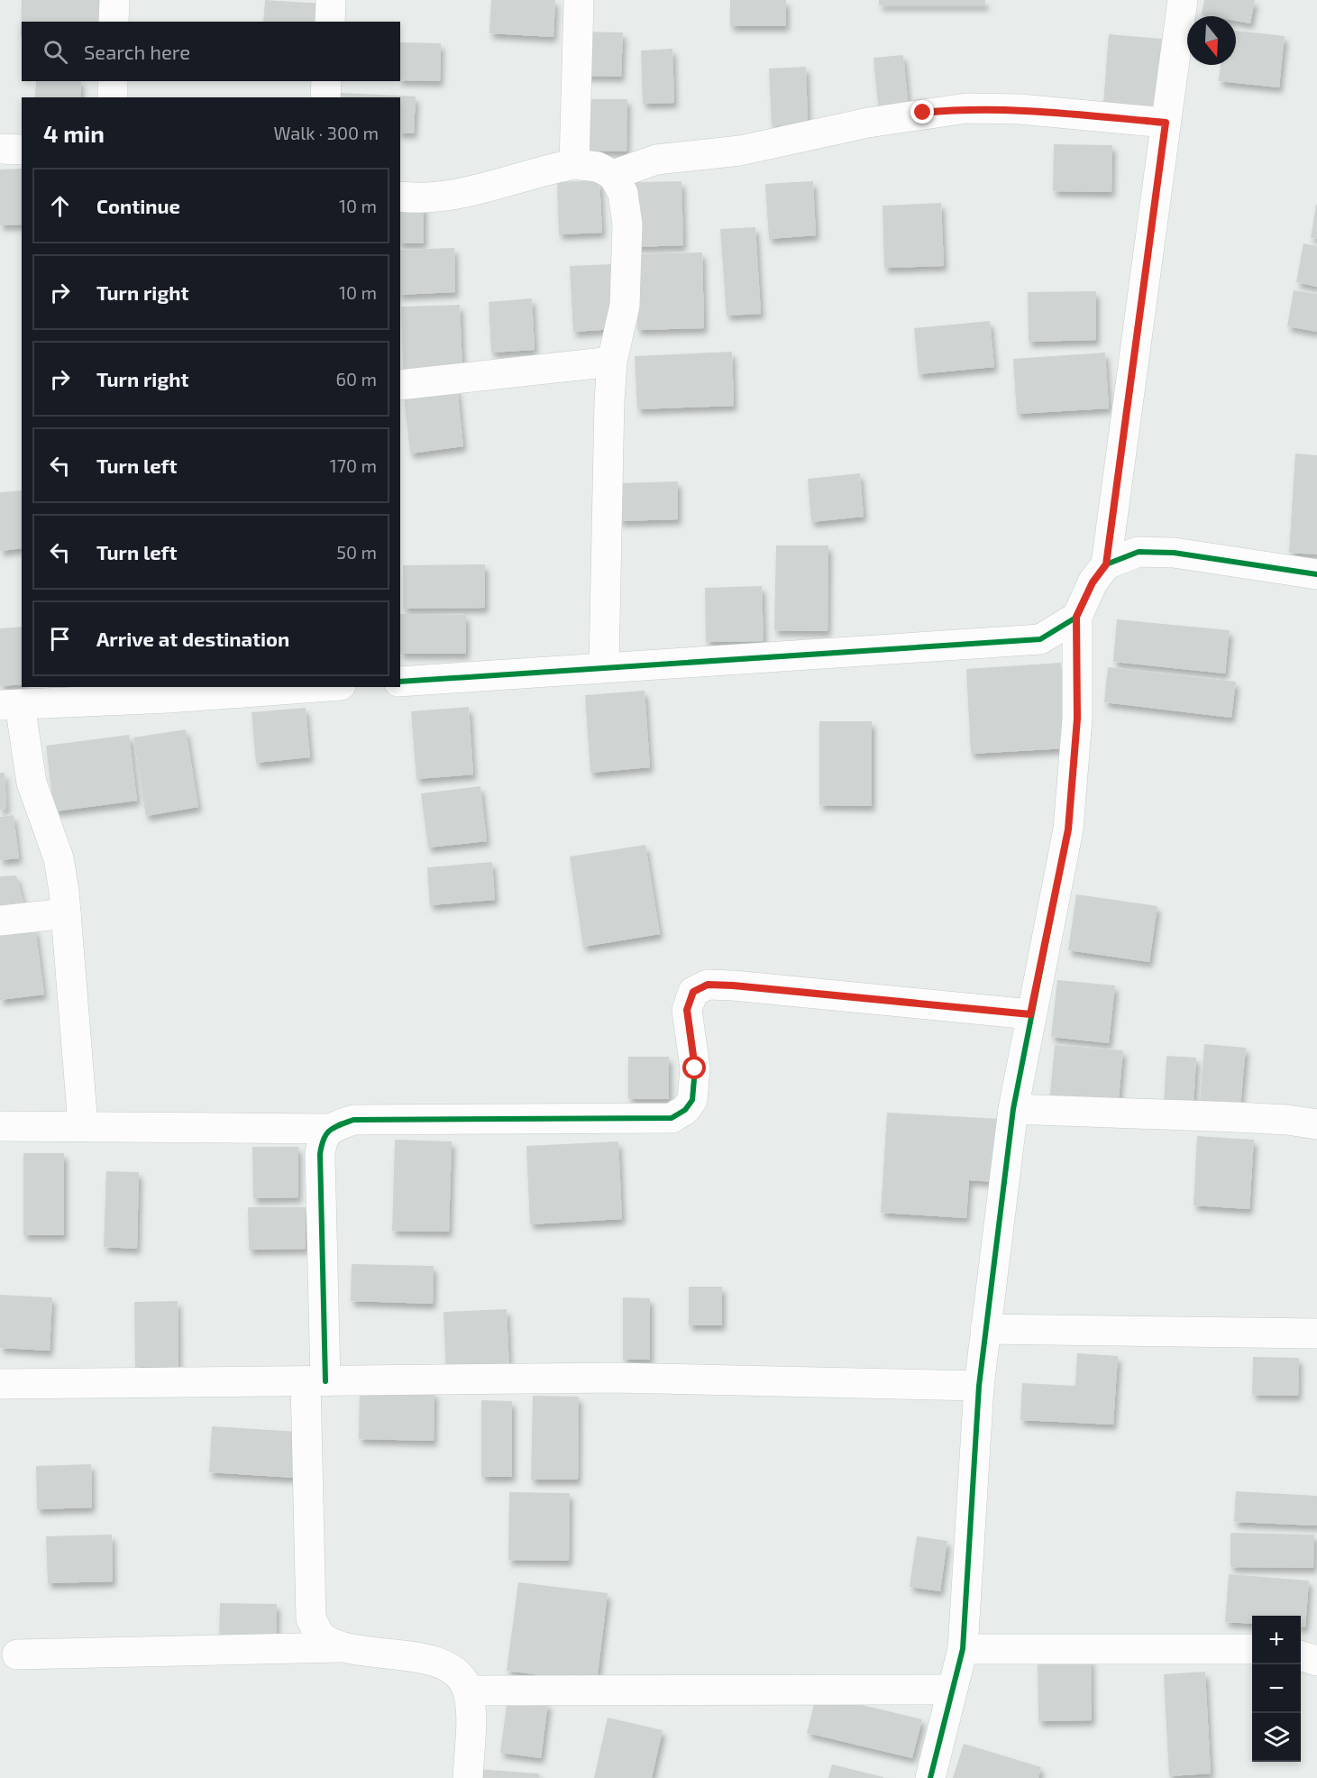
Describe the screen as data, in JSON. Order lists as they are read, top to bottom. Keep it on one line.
{"north":"bottom","page":{"search":"Search here","heading":["4 min","Walk · 300 m"],"list":[["Continue","10 m"],["Turn right","10 m"],["Turn right","60 m"],["Turn left","170 m"],["Turn left","50 m"],"Arrive at destination"],"map_buttons":["+","−"]}}
